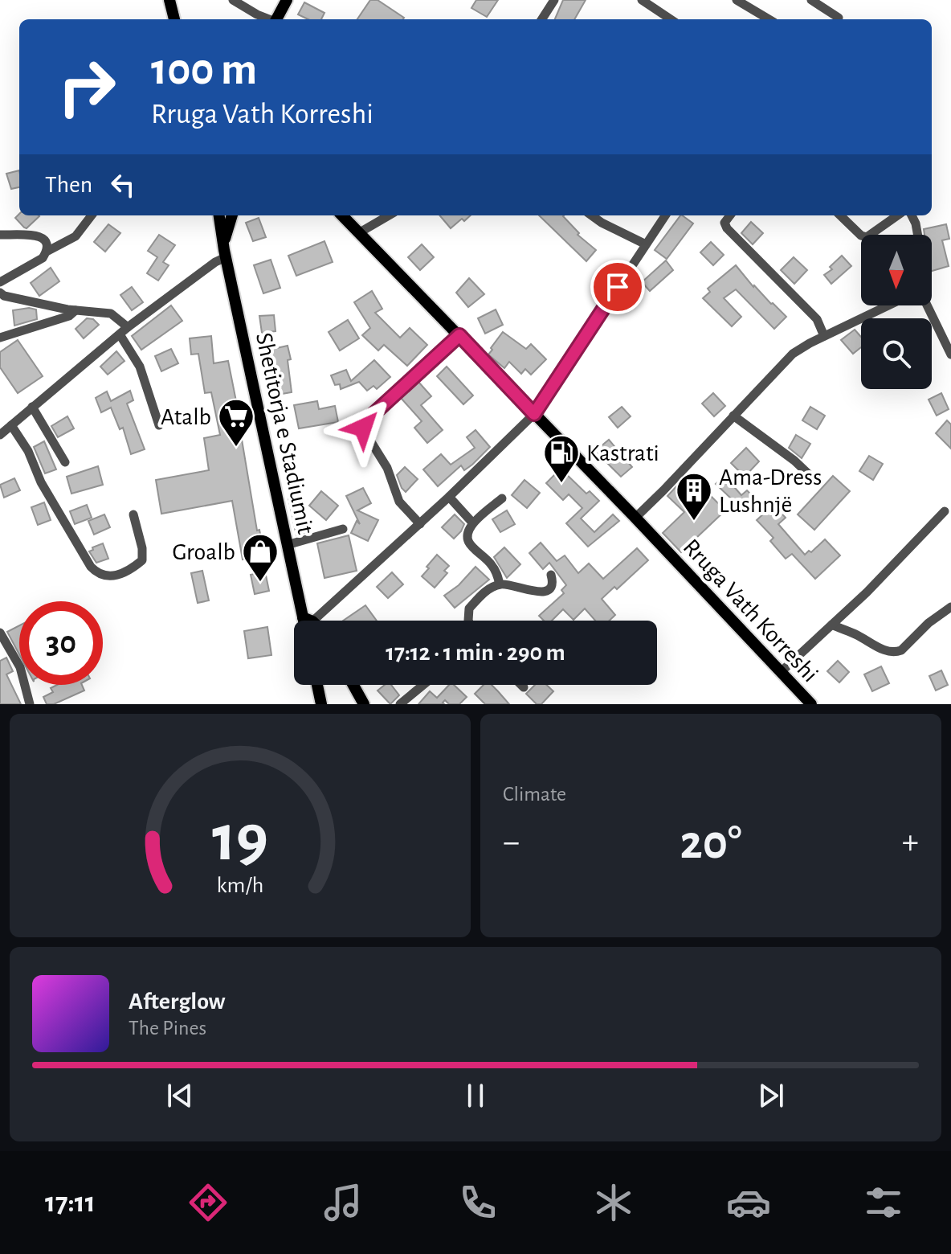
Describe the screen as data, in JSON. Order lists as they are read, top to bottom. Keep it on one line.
{"streets":{"main road":["Shetitorja e Stadiumit","Rruga Vath Korreshi"]},"places":{"supermarket":["Atalb"],"fuel station":["Kastrati"],"building":["Ama-Dress Lushnjë"],"shop":["Groalb"]},"north":"bottom","page":{"turn":["100 m","Rruga Vath Korreshi"],"then":"Then","limit":"30","trip":"17:12 · 1 min · 290 m","tile":"Climate","heat":["−","20°","+"],"song":["Afterglow","The Pines"],"tabs":"17:11","gauge":["19","km/h"]}}
